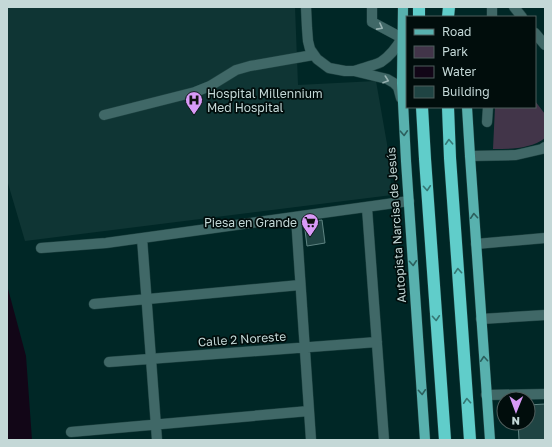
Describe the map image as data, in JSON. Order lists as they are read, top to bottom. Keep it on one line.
{"streets":{"main road":["Autopista Narcisa de Jesús"],"street":["Calle 2 Noreste"]},"places":{"hospital":["Hospital Millennium Med Hospital"],"supermarket":["Piesa en Grande"]},"legend":["Road","Park","Water","Building"],"north":"bottom"}
